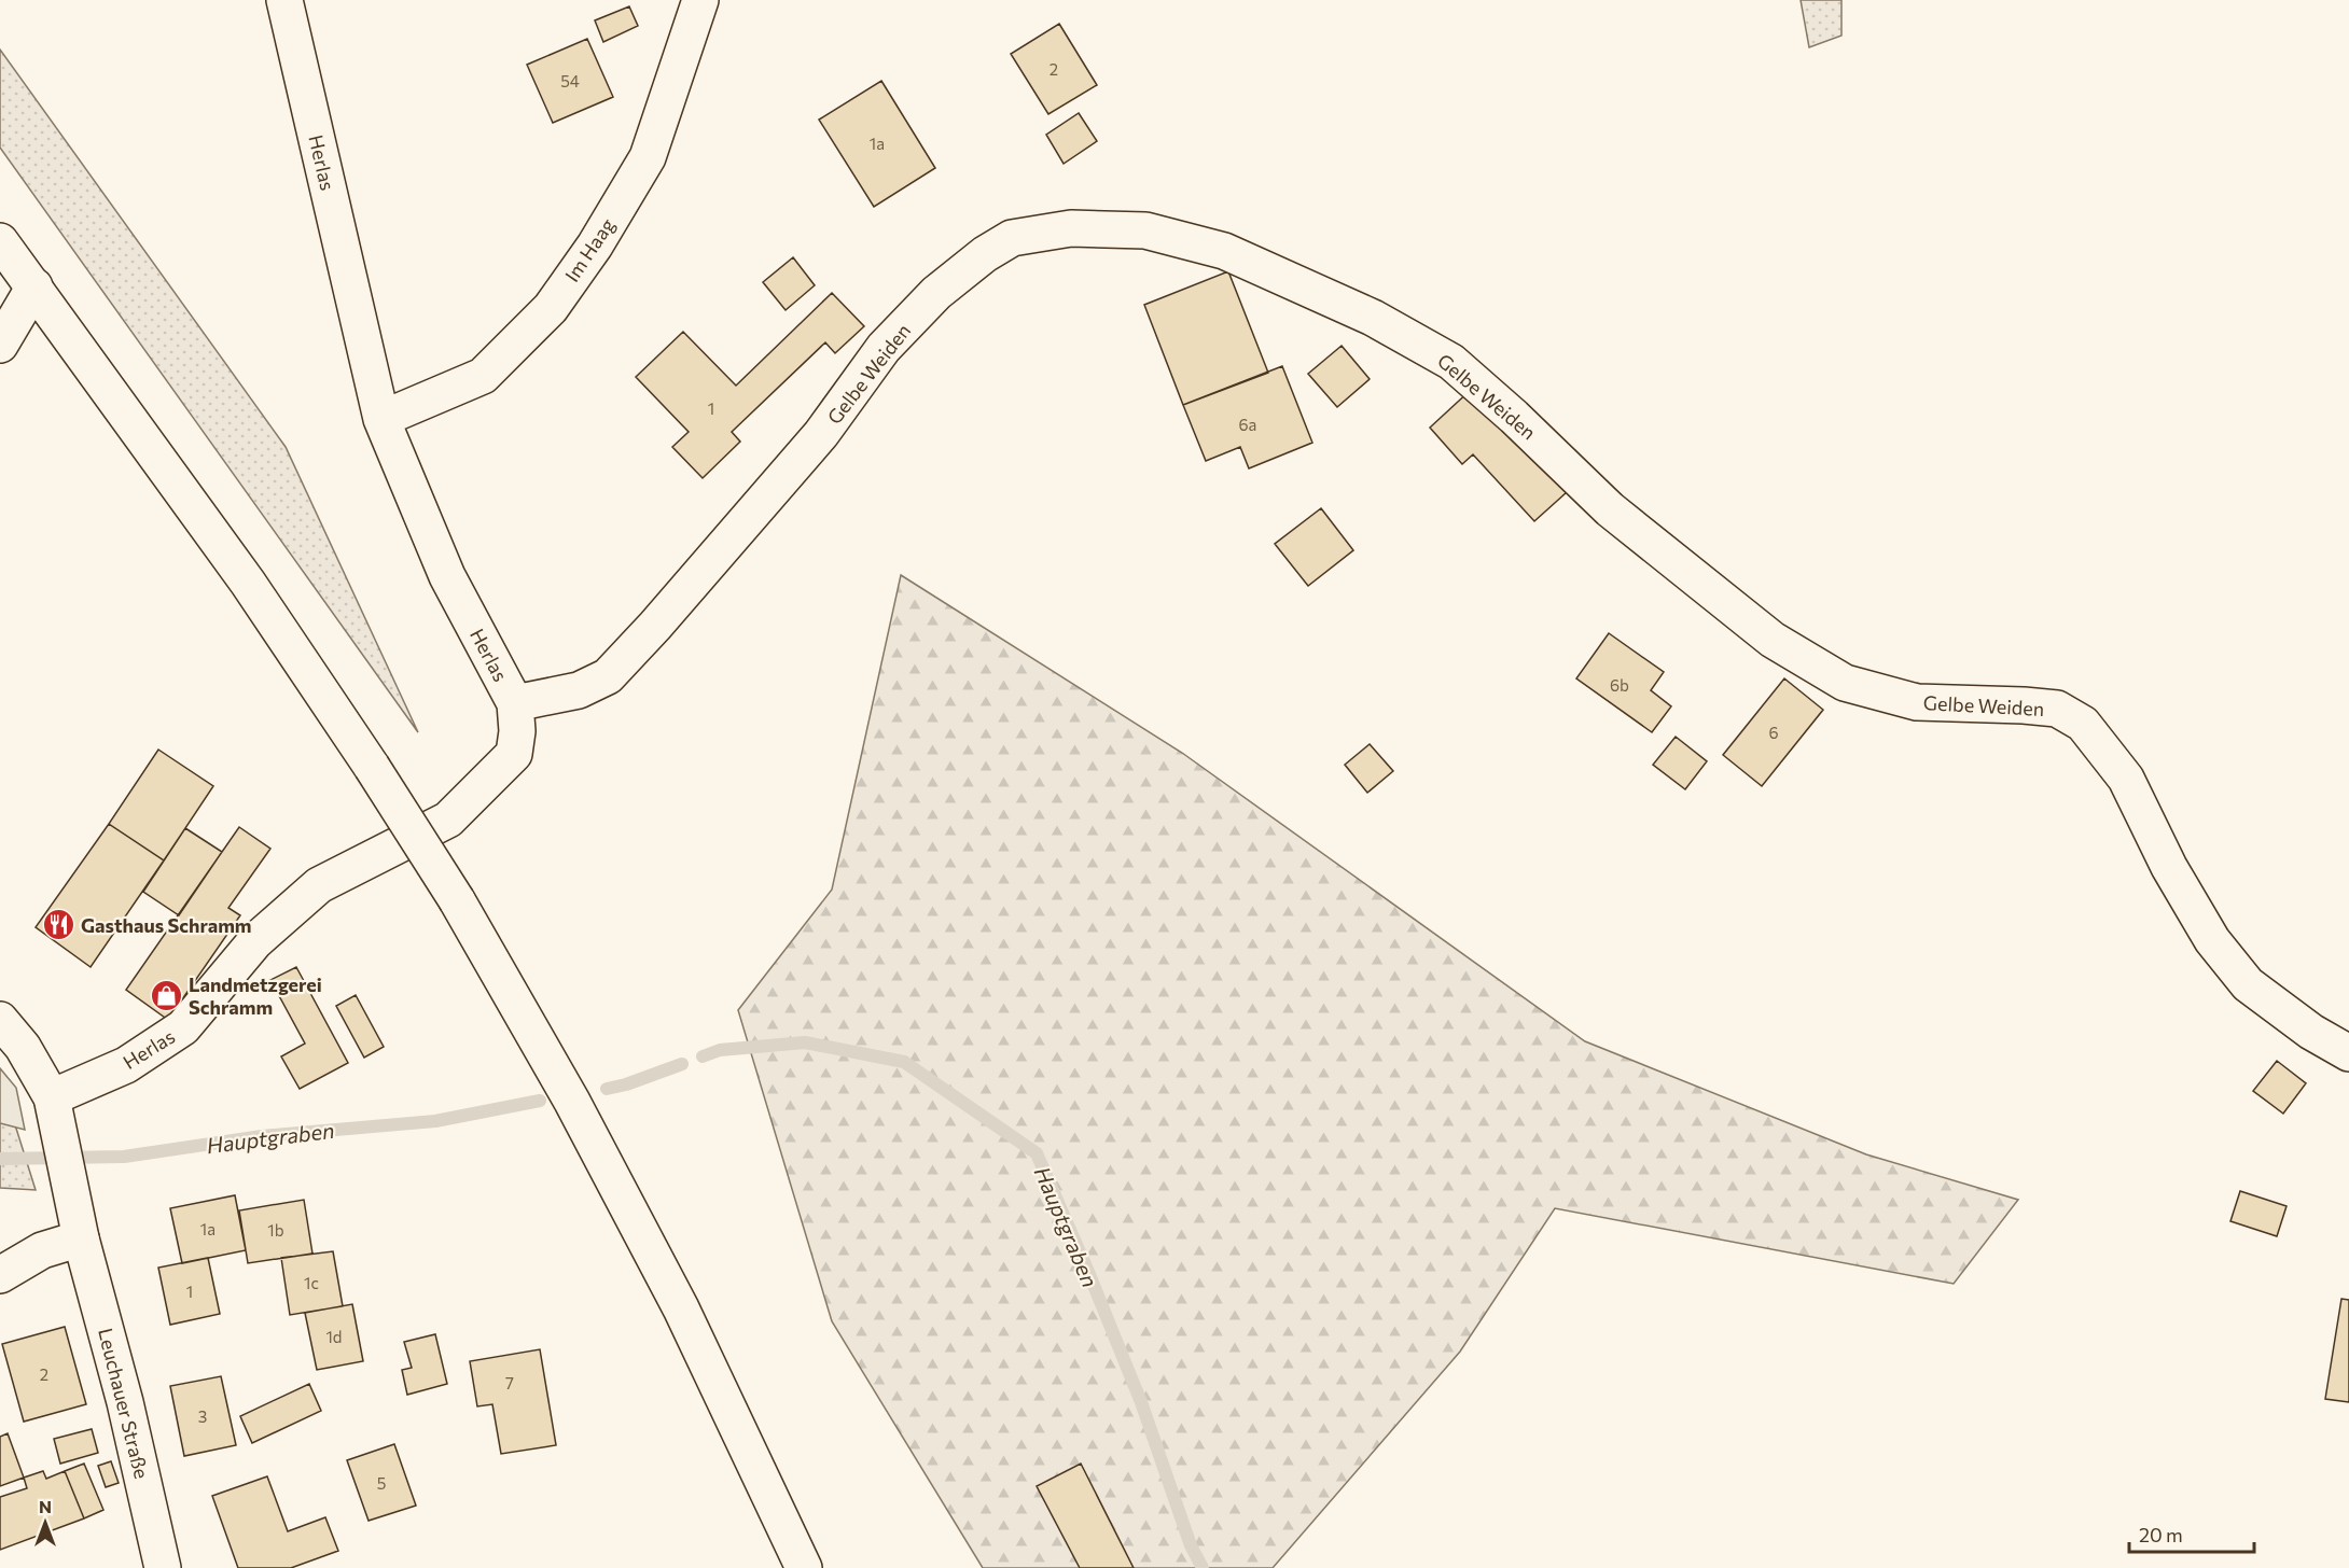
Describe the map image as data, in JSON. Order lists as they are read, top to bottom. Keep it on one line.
{"streets":{"street":["Herlas","Im Haag","Gelbe Weiden","Leuchauer Straße"]},"crossings":[["Herlas","Im Haag"],["Herlas","Gelbe Weiden"],["Herlas","Leuchauer Straße"]],"water":["Hauptgraben"],"places":{"restaurant":["Gasthaus Schramm"],"shop":["Landmetzgerei Schramm"]},"house_numbers":["2","54","1a","1","6a","6b","6","1a","1b","1c","1","1d","2","7","3","5"],"scale_bar":"20 m","north":"top"}
